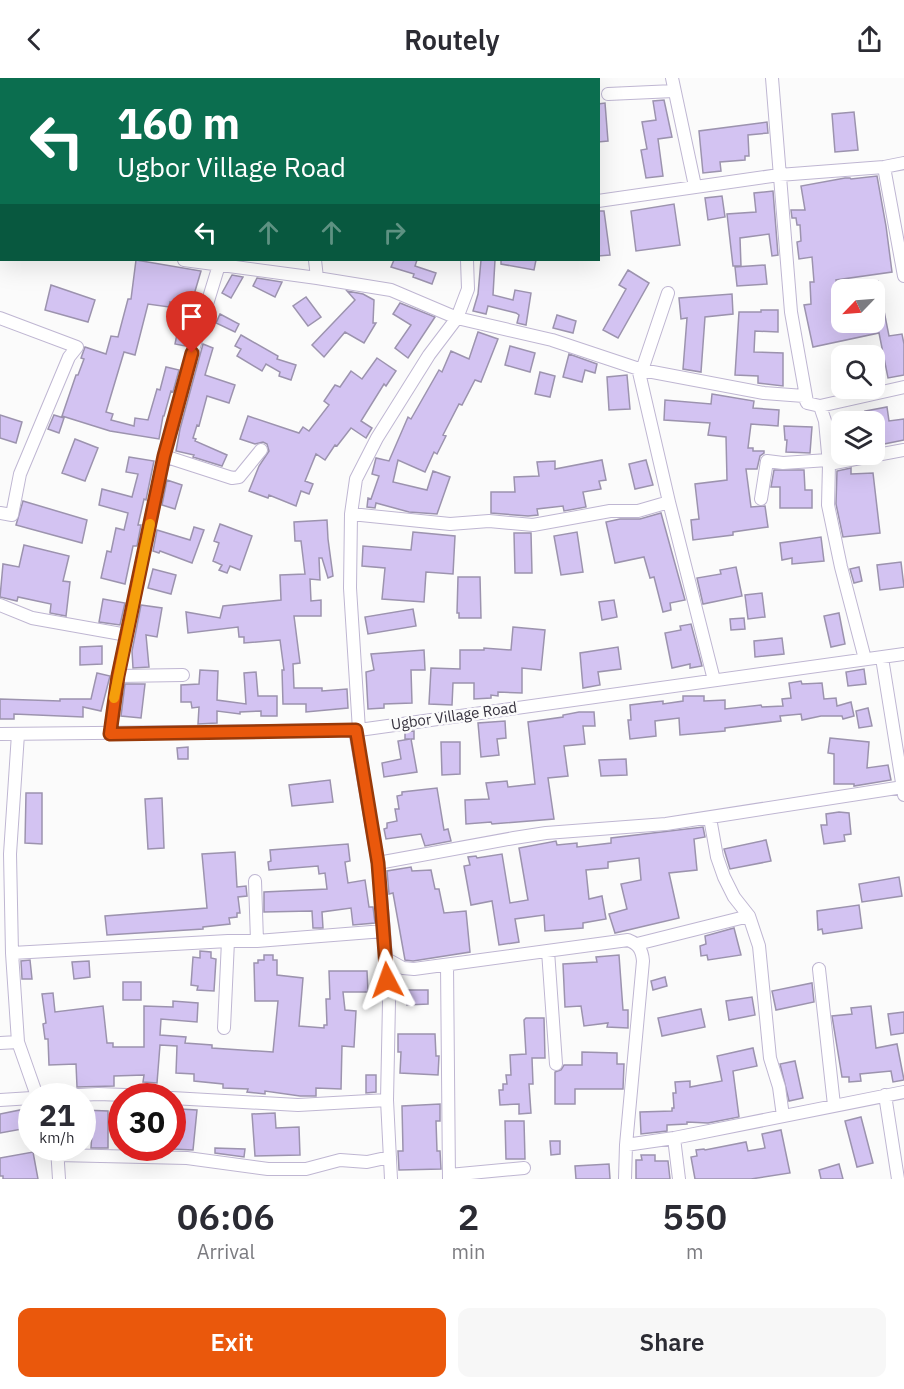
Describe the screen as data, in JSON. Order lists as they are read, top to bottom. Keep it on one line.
{"streets":{"street":["Ugbor Village Road"]},"north":"bottom left","page":{"header":"Routely","turn":["160 m","Ugbor Village Road"],"speed":"21 km/h","limit":"30","eta":["06:06","Arrival","2","min","550","m"],"buttons":["Exit","Share"]}}
